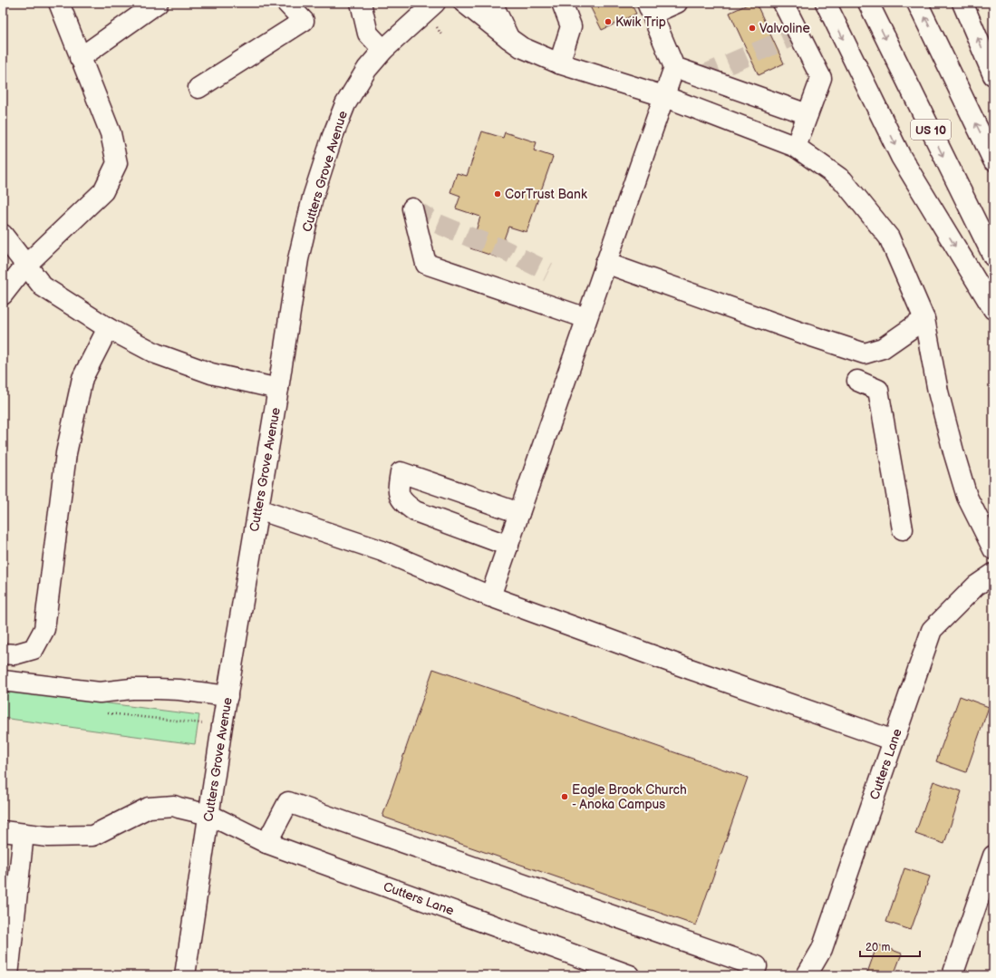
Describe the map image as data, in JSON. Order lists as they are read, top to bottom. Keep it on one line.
{"streets":{"main road":["US 10","Cutters Grove Avenue","Cutters Lane"]},"crossings":[["Cutters Grove Avenue","Cutters Lane"]],"places":["Kwik Trip","Valvoline","CorTrust Bank","Eagle Brook Church - Anoka Campus"],"scale_bar":"20 m"}
